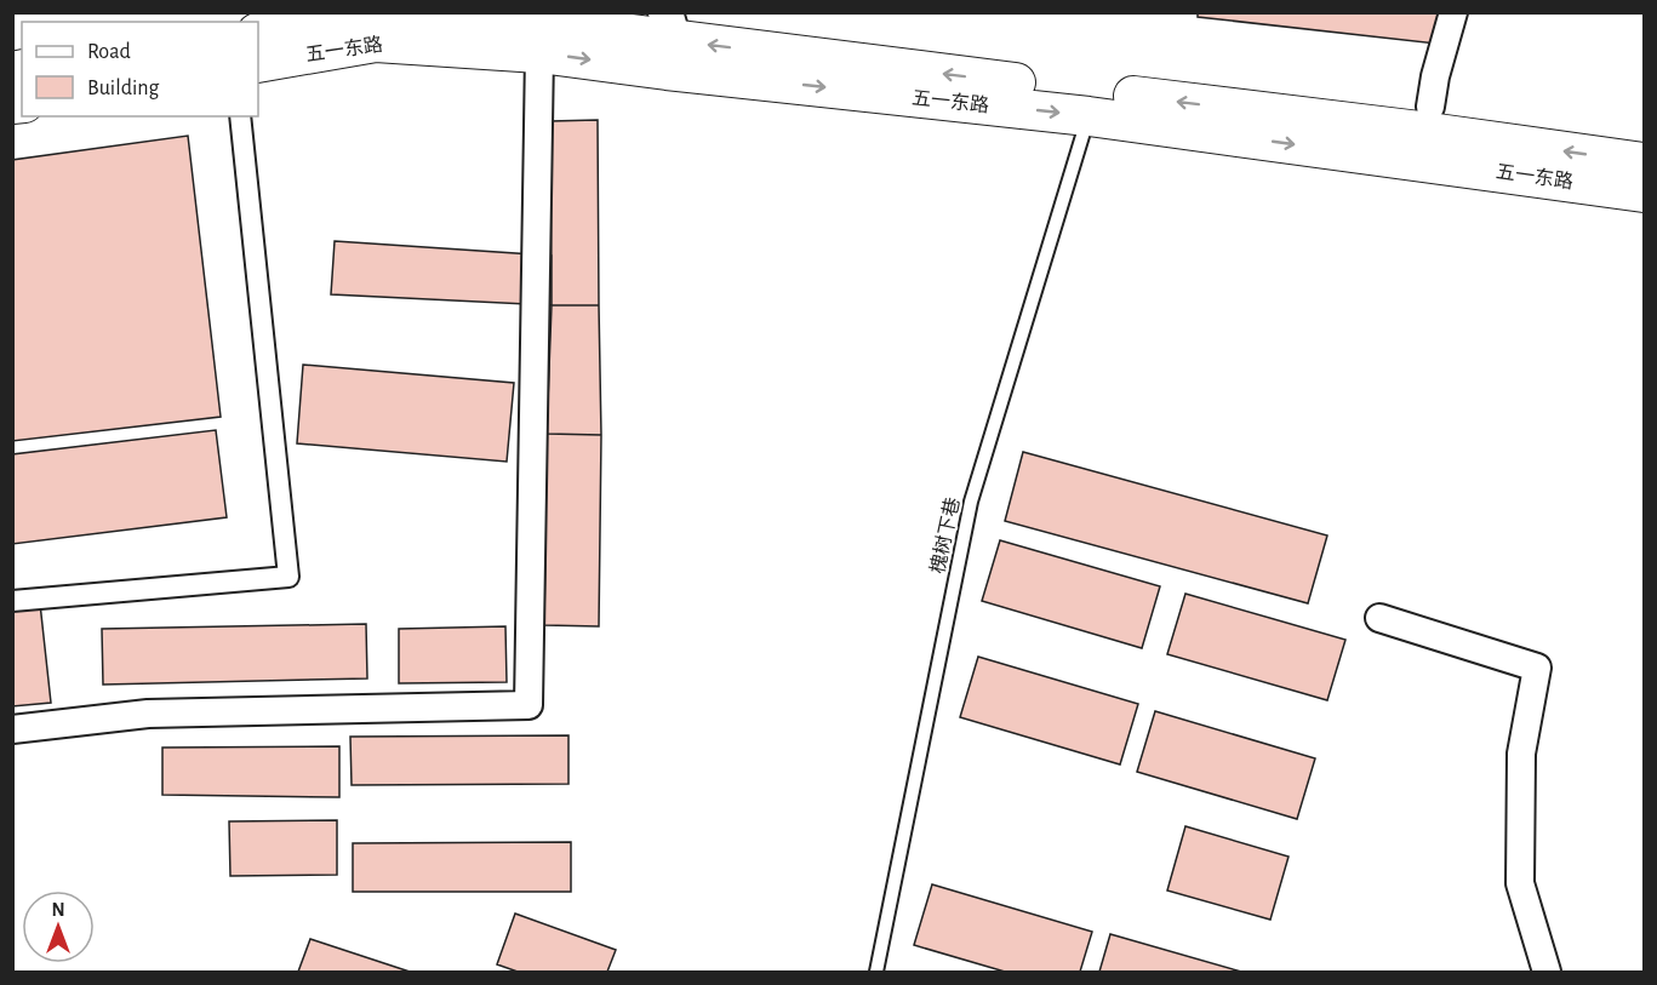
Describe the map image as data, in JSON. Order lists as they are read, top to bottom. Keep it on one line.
{"streets":{"main road":["五一东路"],"lane":["槐树下巷"]},"crossings":[["五一东路","槐树下巷"]],"legend":["Road","Building"],"north":"top"}
